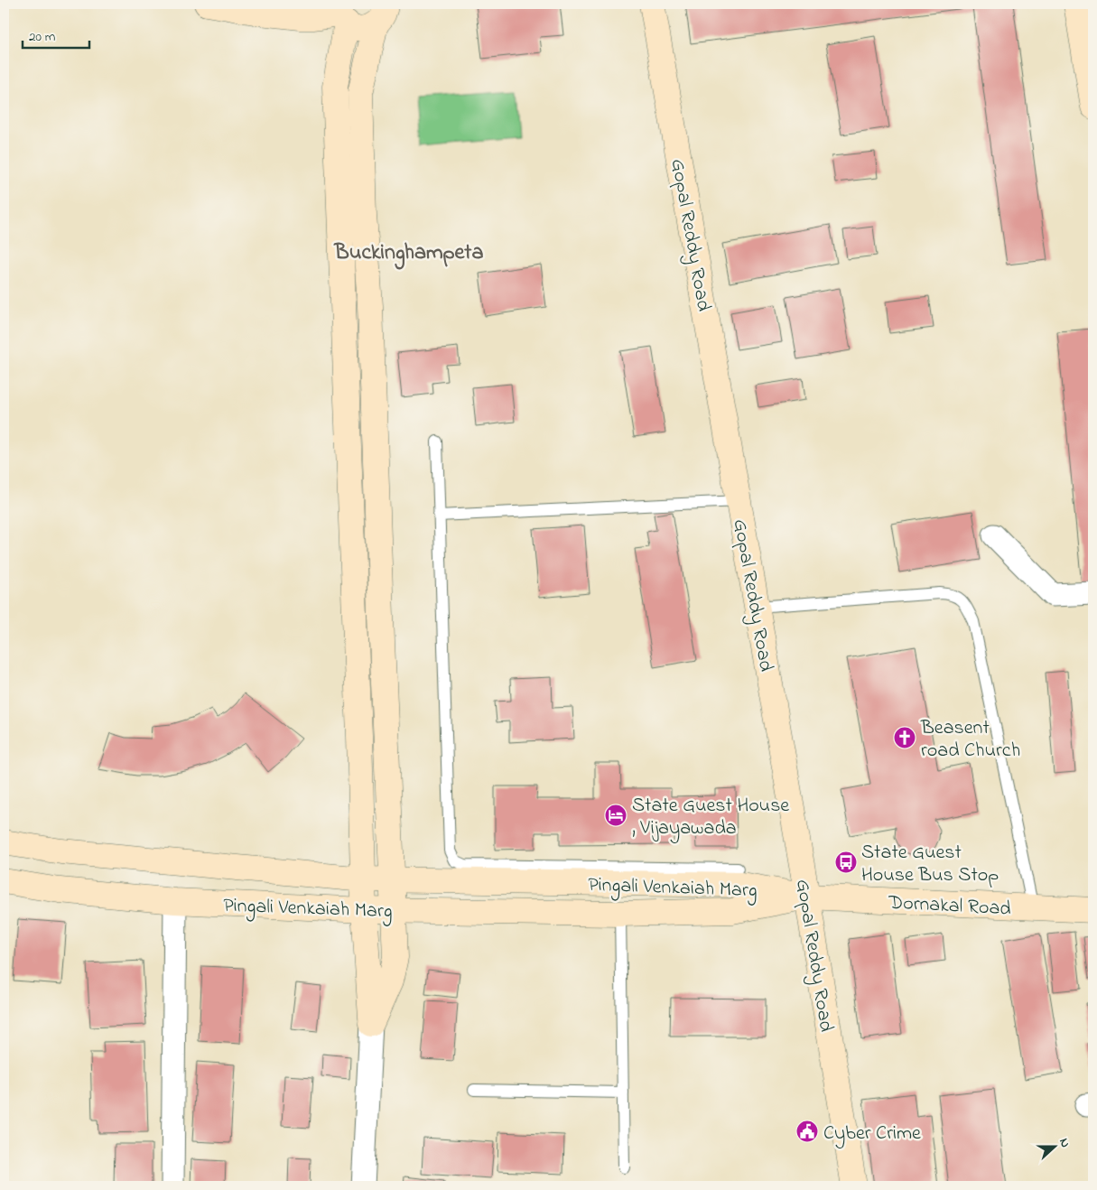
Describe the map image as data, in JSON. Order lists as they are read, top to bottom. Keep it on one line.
{"streets":{"street":["Gopal Reddy Road","Pingali Venkaiah Marg","Dornakal Road"]},"crossings":[["Gopal Reddy Road","Pingali Venkaiah Marg"],["Gopal Reddy Road","Dornakal Road"],["Pingali Venkaiah Marg","Dornakal Road"]],"districts":["Buckinghampeta"],"places":{"church":["Beasent road Church"],"hotel":["State Guest House , Vijayawada"],"bus stop":["State Guest House Bus Stop"],"public building":["Cyber Crime"]},"scale_bar":"20 m","north":"right"}
